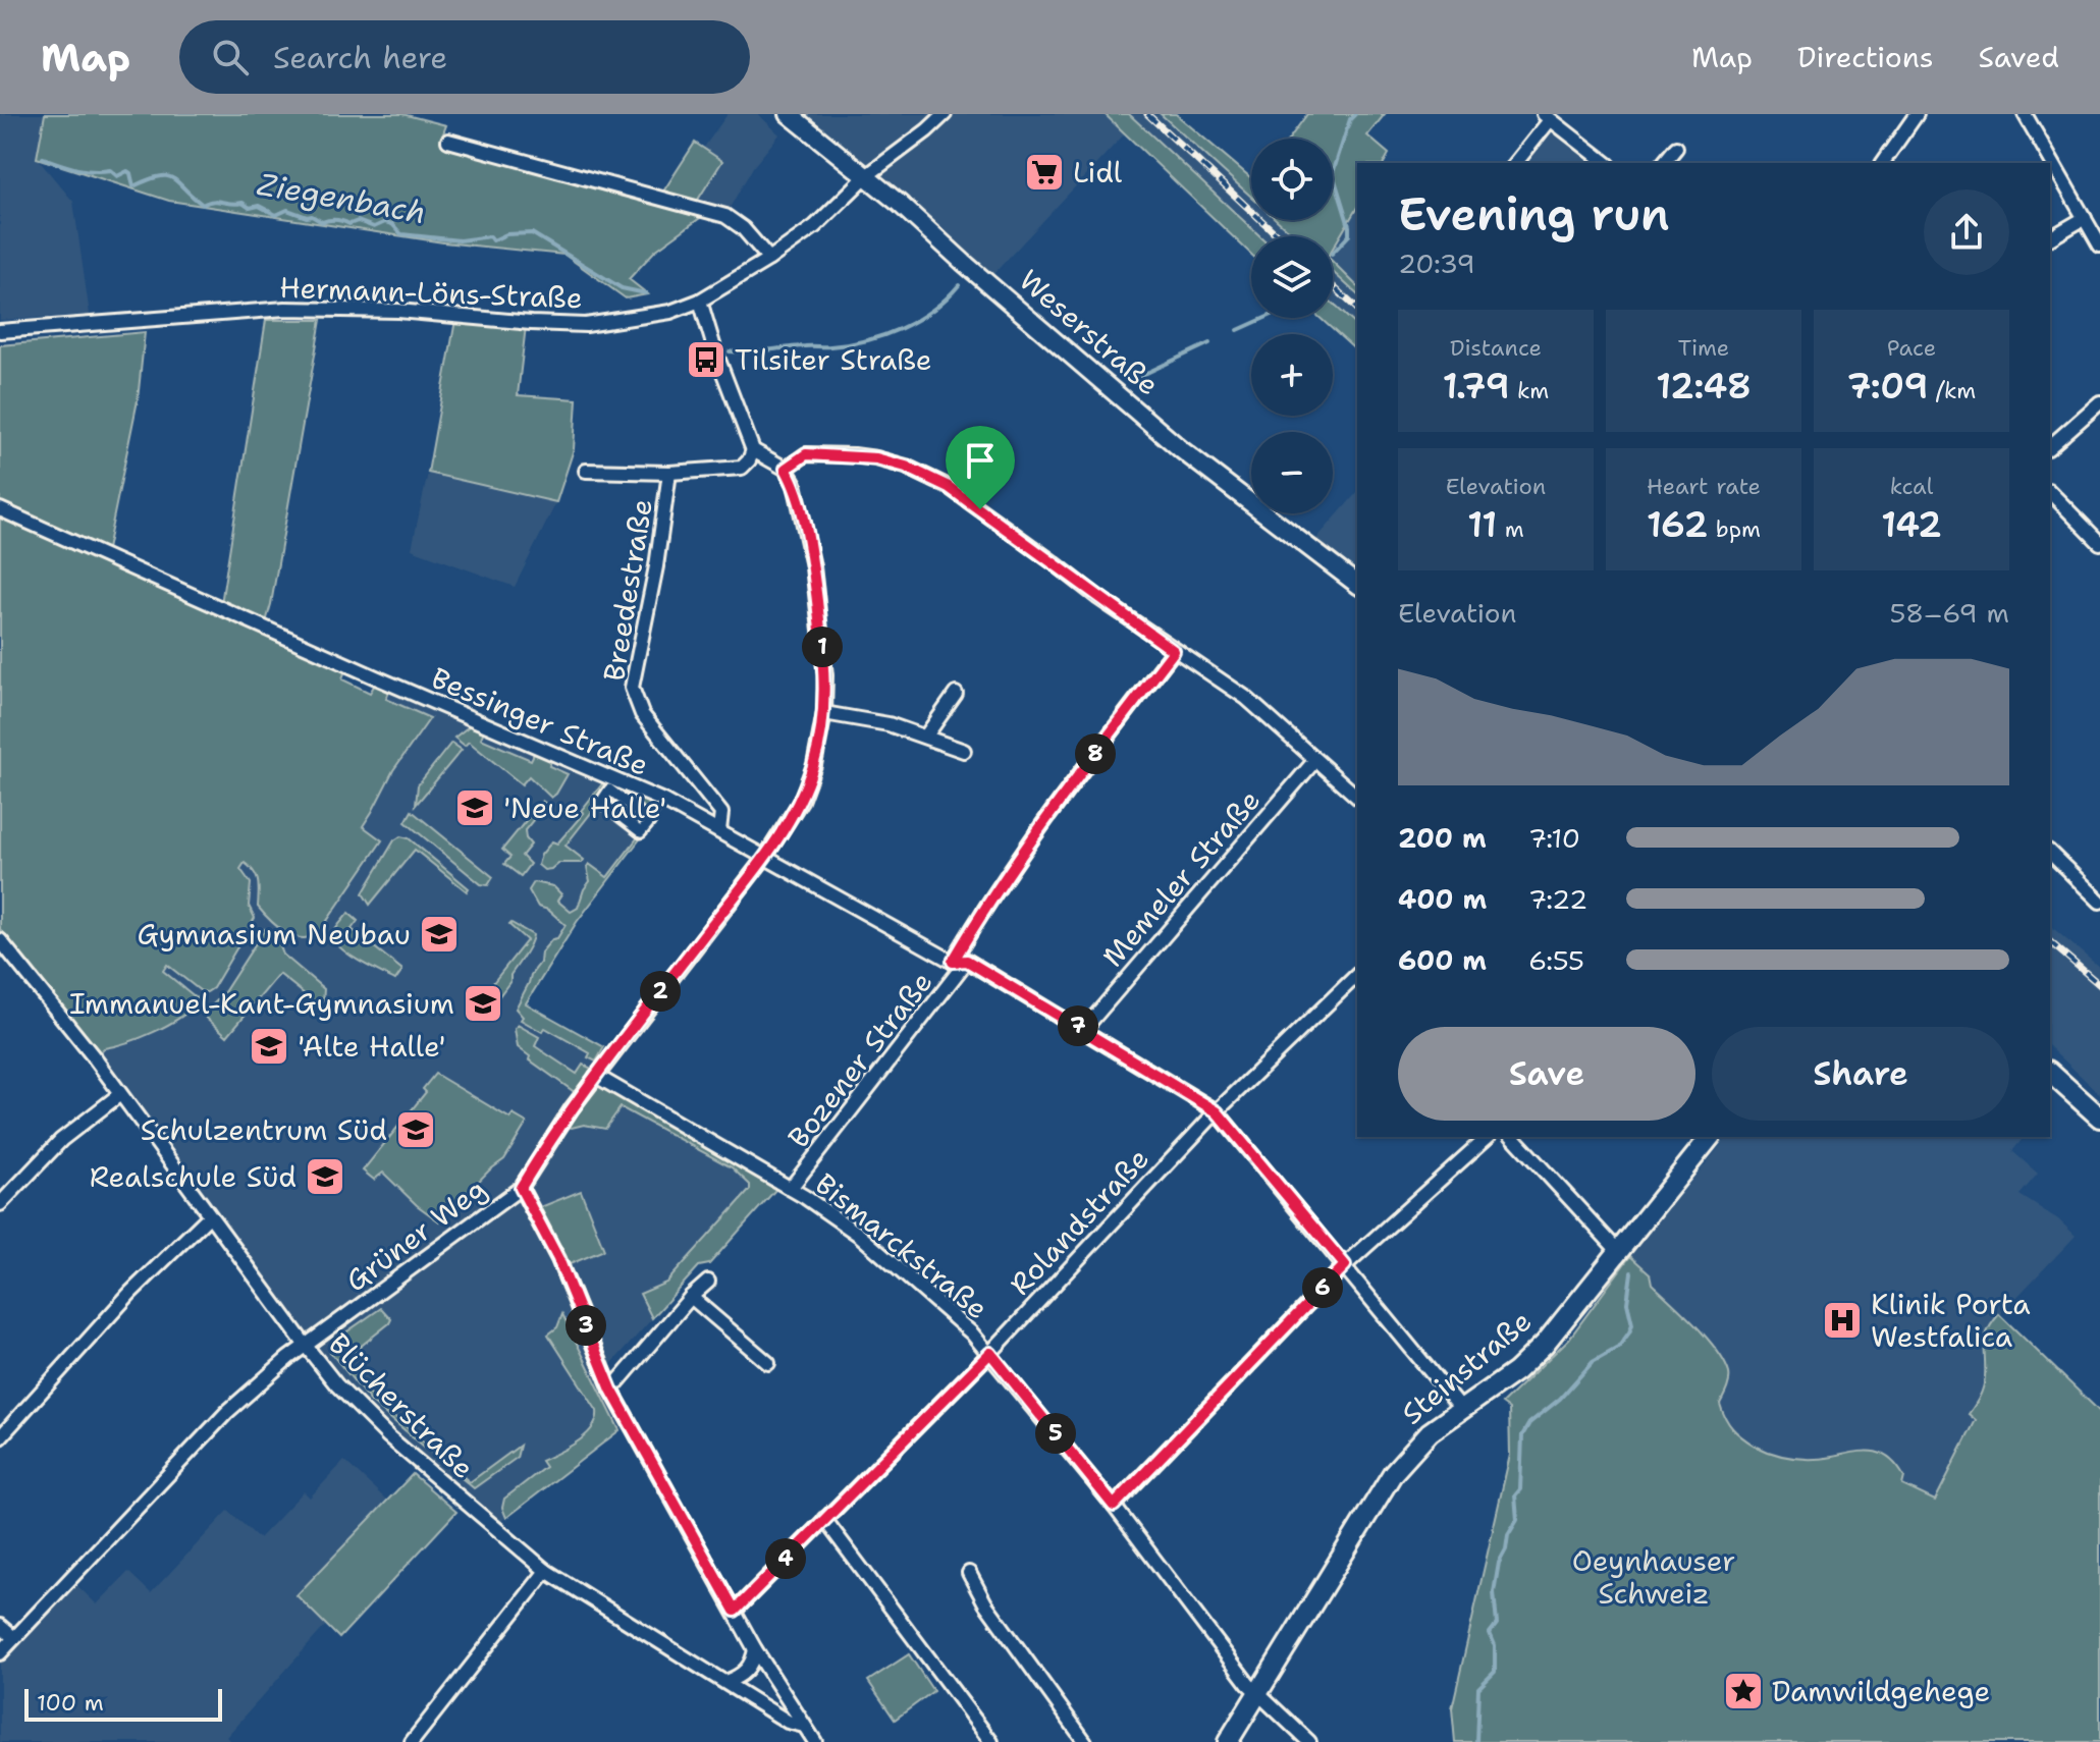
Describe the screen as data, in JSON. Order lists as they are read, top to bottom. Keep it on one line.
{"streets":{"main road":["Steinstraße"],"street":["Hermann-Löns-Straße","Weserstraße","Breedestraße","Bessinger Straße","Memeler Straße","Bozener Straße","Rolandstraße","Grüner Weg","Bismarckstraße","Blücherstraße"]},"crossings":[["Hermann-Löns-Straße","Weserstraße"],["Breedestraße","Bessinger Straße"],["Bessinger Straße","Grüner Weg"],["Bozener Straße","Bismarckstraße"],["Rolandstraße","Bismarckstraße"],["Grüner Weg","Bismarckstraße"],["Grüner Weg","Blücherstraße"],["Bismarckstraße","Steinstraße"]],"water":["Ziegenbach"],"parks":["Oeynhauser Schweiz"],"places":{"supermarket":["Lidl"],"bus stop":["Tilsiter Straße"],"school or university":["'Neue Halle'","Gymnasium Neubau","Immanuel-Kant-Gymnasium","'Alte Halle'","Schulzentrum Süd","Realschule Süd"],"hospital":["Klinik Porta Westfalica"],"place":["Damwildgehege"]},"scale_bar":"100 m","page":{"header":"Map","search":"Search here","nav":["Map","Directions","Saved"],"map_buttons":["+","−"],"heading":["Evening run","20:39"],"stats":[["Distance","1.79 km"],["Time","12:48"],["Pace","7:09 /km"],["Elevation","11 m"],["Heart rate","162 bpm"],["kcal","142"]],"chart":["Elevation","58–69 m"],"pins":["1","8","2","7","6","3","5","4"],"list":[{"name":"200 m","note":"7:10"},{"name":"400 m","note":"7:22"},{"name":"600 m","note":"6:55"}],"buttons":["Save","Share"],"scale":"100 m"}}
